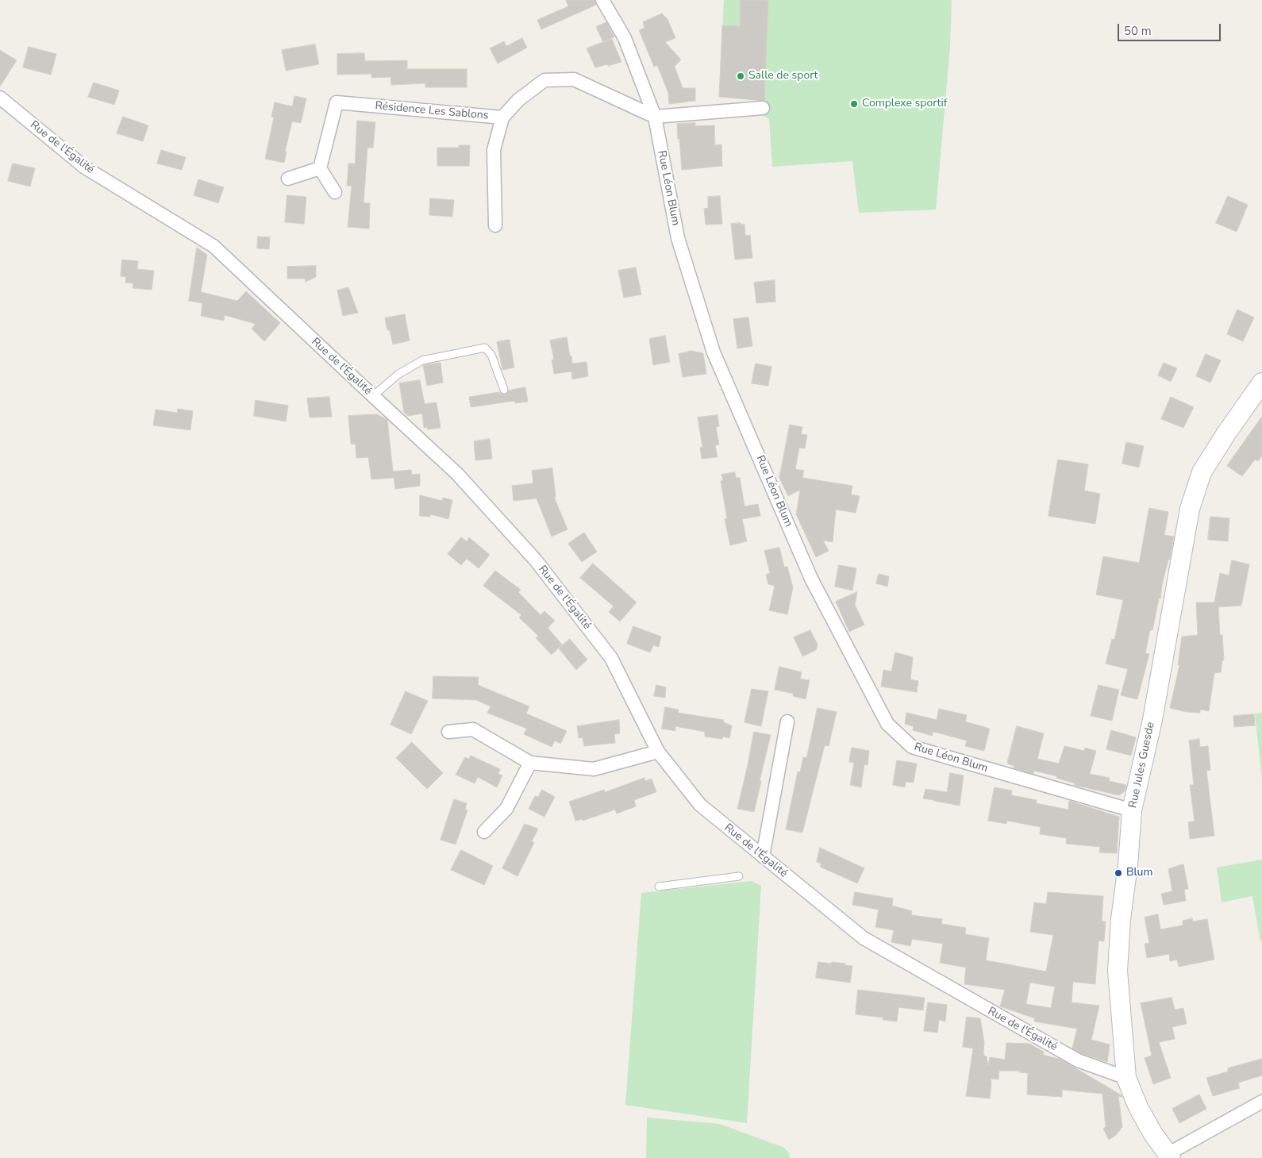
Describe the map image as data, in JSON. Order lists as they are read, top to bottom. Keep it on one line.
{"streets":{"street":["Résidence Les Sablons","Rue de l'Égalité","Rue Léon Blum","Rue Jules Guesde"]},"crossings":[["Résidence Les Sablons","Rue Léon Blum"],["Rue de l'Égalité","Rue Jules Guesde"],["Rue Léon Blum","Rue Jules Guesde"]],"places":["Salle de sport","Complexe sportif","Blum"],"scale_bar":"50 m"}
